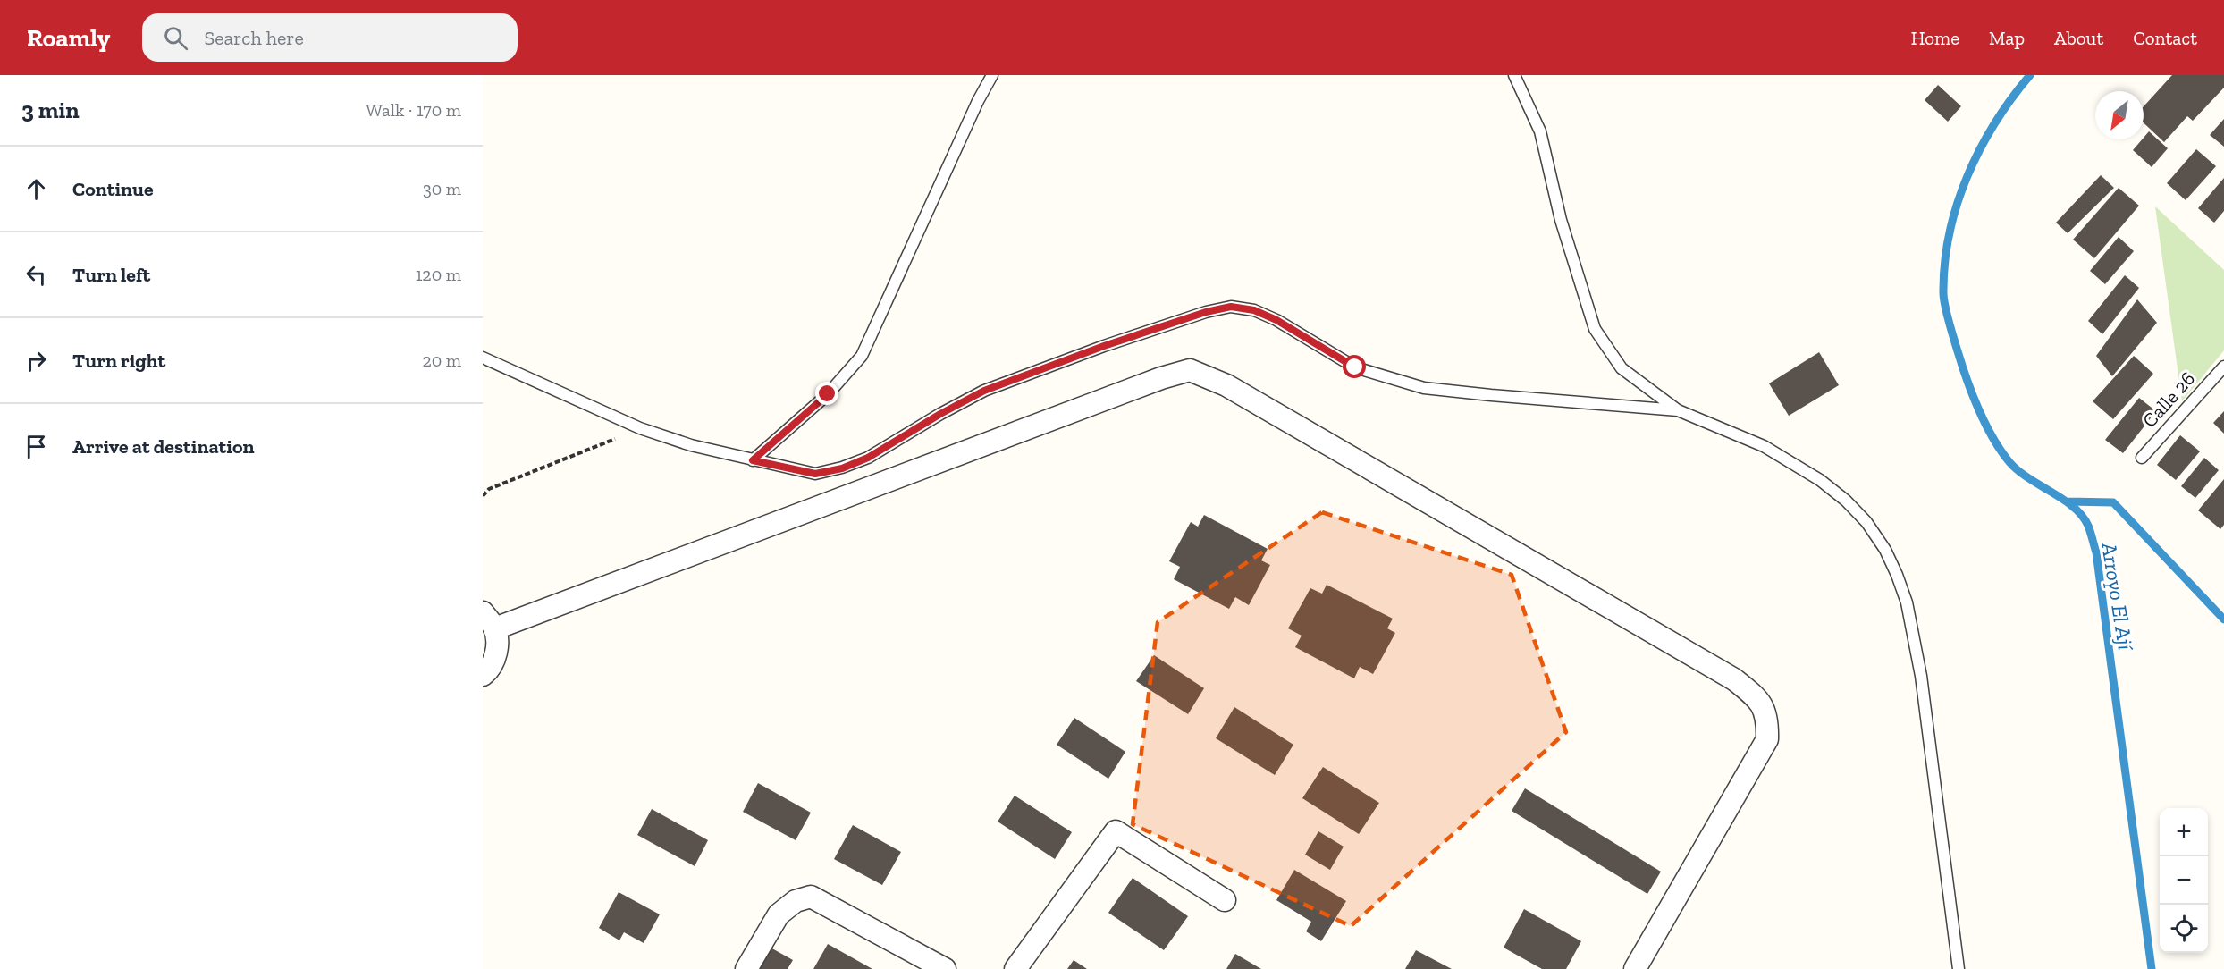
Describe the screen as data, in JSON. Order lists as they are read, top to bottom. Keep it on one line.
{"streets":{"lane":["Calle 26"]},"water":["Arroyo El Ají"],"north":"bottom left","page":{"header":"Roamly","search":"Search here","nav":["Home","Map","About","Contact"],"heading":["3 min","Walk · 170 m"],"list":[["Continue","30 m"],["Turn left","120 m"],["Turn right","20 m"],"Arrive at destination"],"map_buttons":["+","−"]}}
